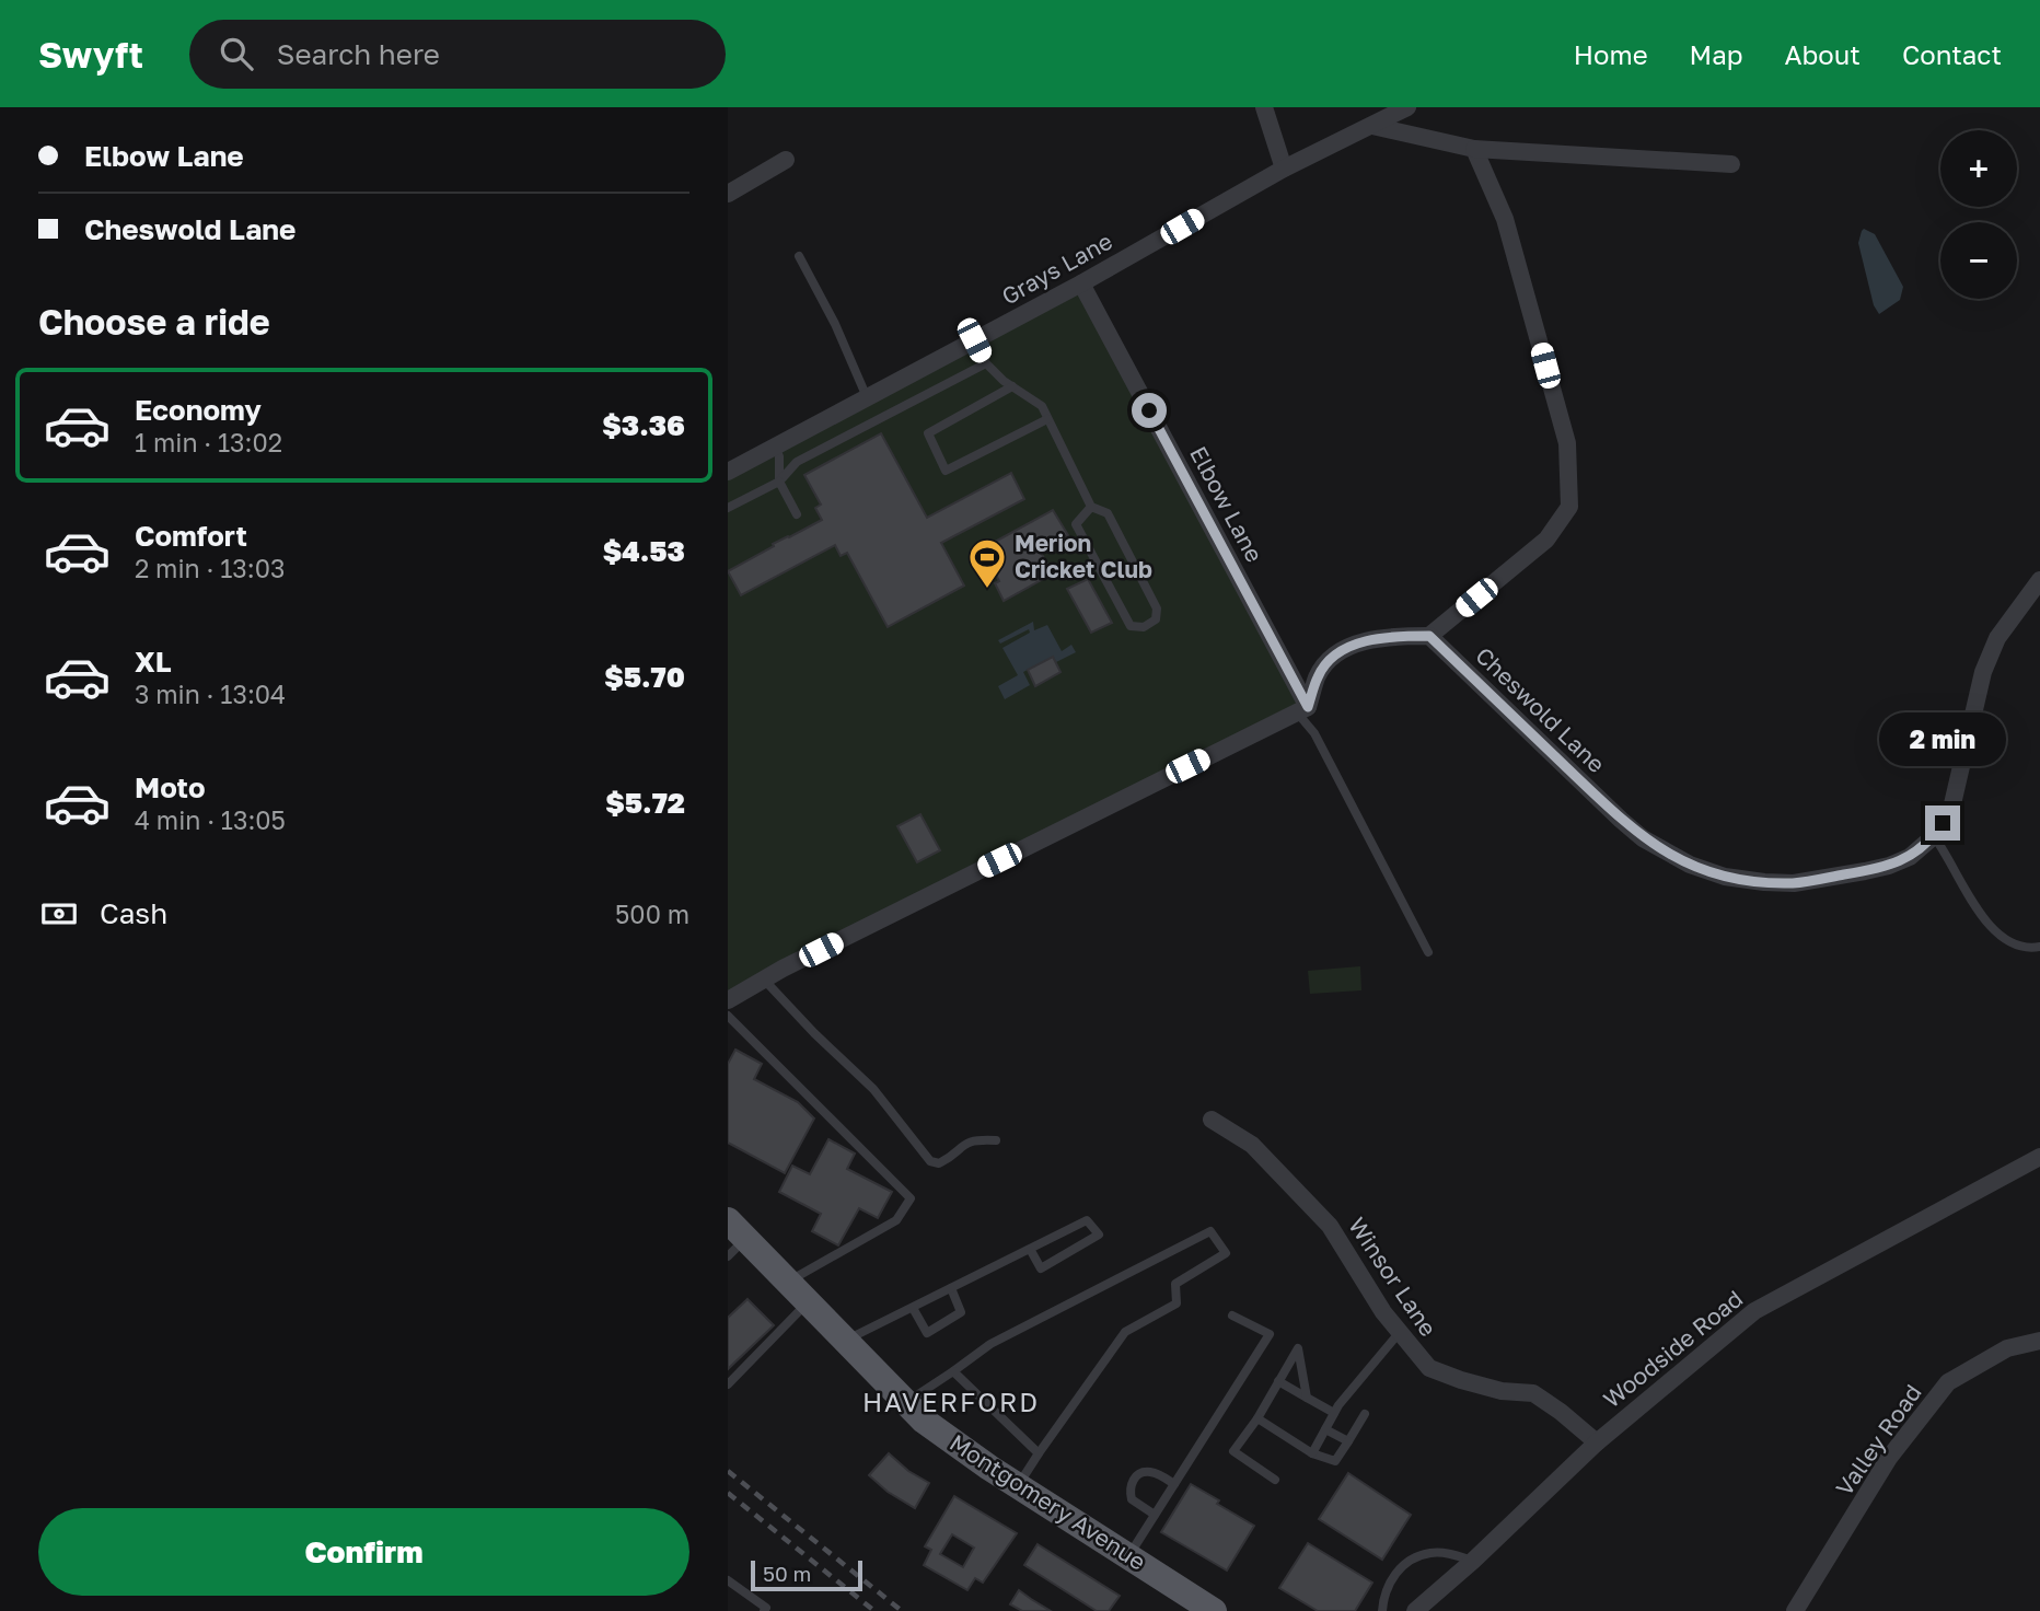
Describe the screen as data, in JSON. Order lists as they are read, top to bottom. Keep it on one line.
{"streets":{"main road":["Montgomery Avenue"],"street":["Grays Lane","Elbow Lane","Cheswold Lane","Winsor Lane","Woodside Road","Valley Road"]},"crossings":[["Grays Lane","Elbow Lane"],["Winsor Lane","Woodside Road"]],"districts":["HAVERFORD"],"places":{"sports":["Merion Cricket Club"]},"scale_bar":"50 m","page":{"header":"Swyft","search":"Search here","nav":["Home","Map","About","Contact"],"banner":["Elbow Lane","Cheswold Lane"],"map_buttons":["+","−"],"heading":"Choose a ride","list":[{"name":"Economy","note":"1 min · 13:02","value":"$3.36"},{"name":"Comfort","note":"2 min · 13:03","value":"$4.53"},{"name":"XL","note":"3 min · 13:04","value":"$5.70"},{"name":"Moto","note":"4 min · 13:05","value":"$5.72"}],"bubble":"2 min","pay":["Cash","500 m"],"buttons":"Confirm","scale":"50 m"}}
